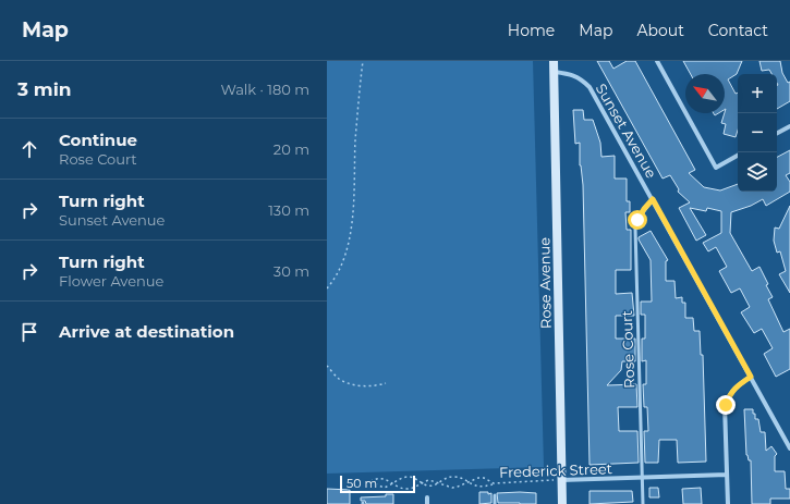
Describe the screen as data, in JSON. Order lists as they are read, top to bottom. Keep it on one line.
{"streets":{"street":["Sunset Avenue","Rose Avenue","Frederick Street"],"lane":["Rose Court"]},"crossings":[["Sunset Avenue","Rose Avenue"],["Sunset Avenue","Rose Court"],["Rose Avenue","Frederick Street"],["Rose Court","Frederick Street"]],"scale_bar":"50 m","north":"top left","page":{"header":"Map","nav":["Home","Map","About","Contact"],"heading":["3 min","Walk · 180 m"],"map_buttons":["+","−"],"list":[["Continue","Rose Court","20 m"],["Turn right","Sunset Avenue","130 m"],["Turn right","Flower Avenue","30 m"],"Arrive at destination"],"scale":"50 m"}}
